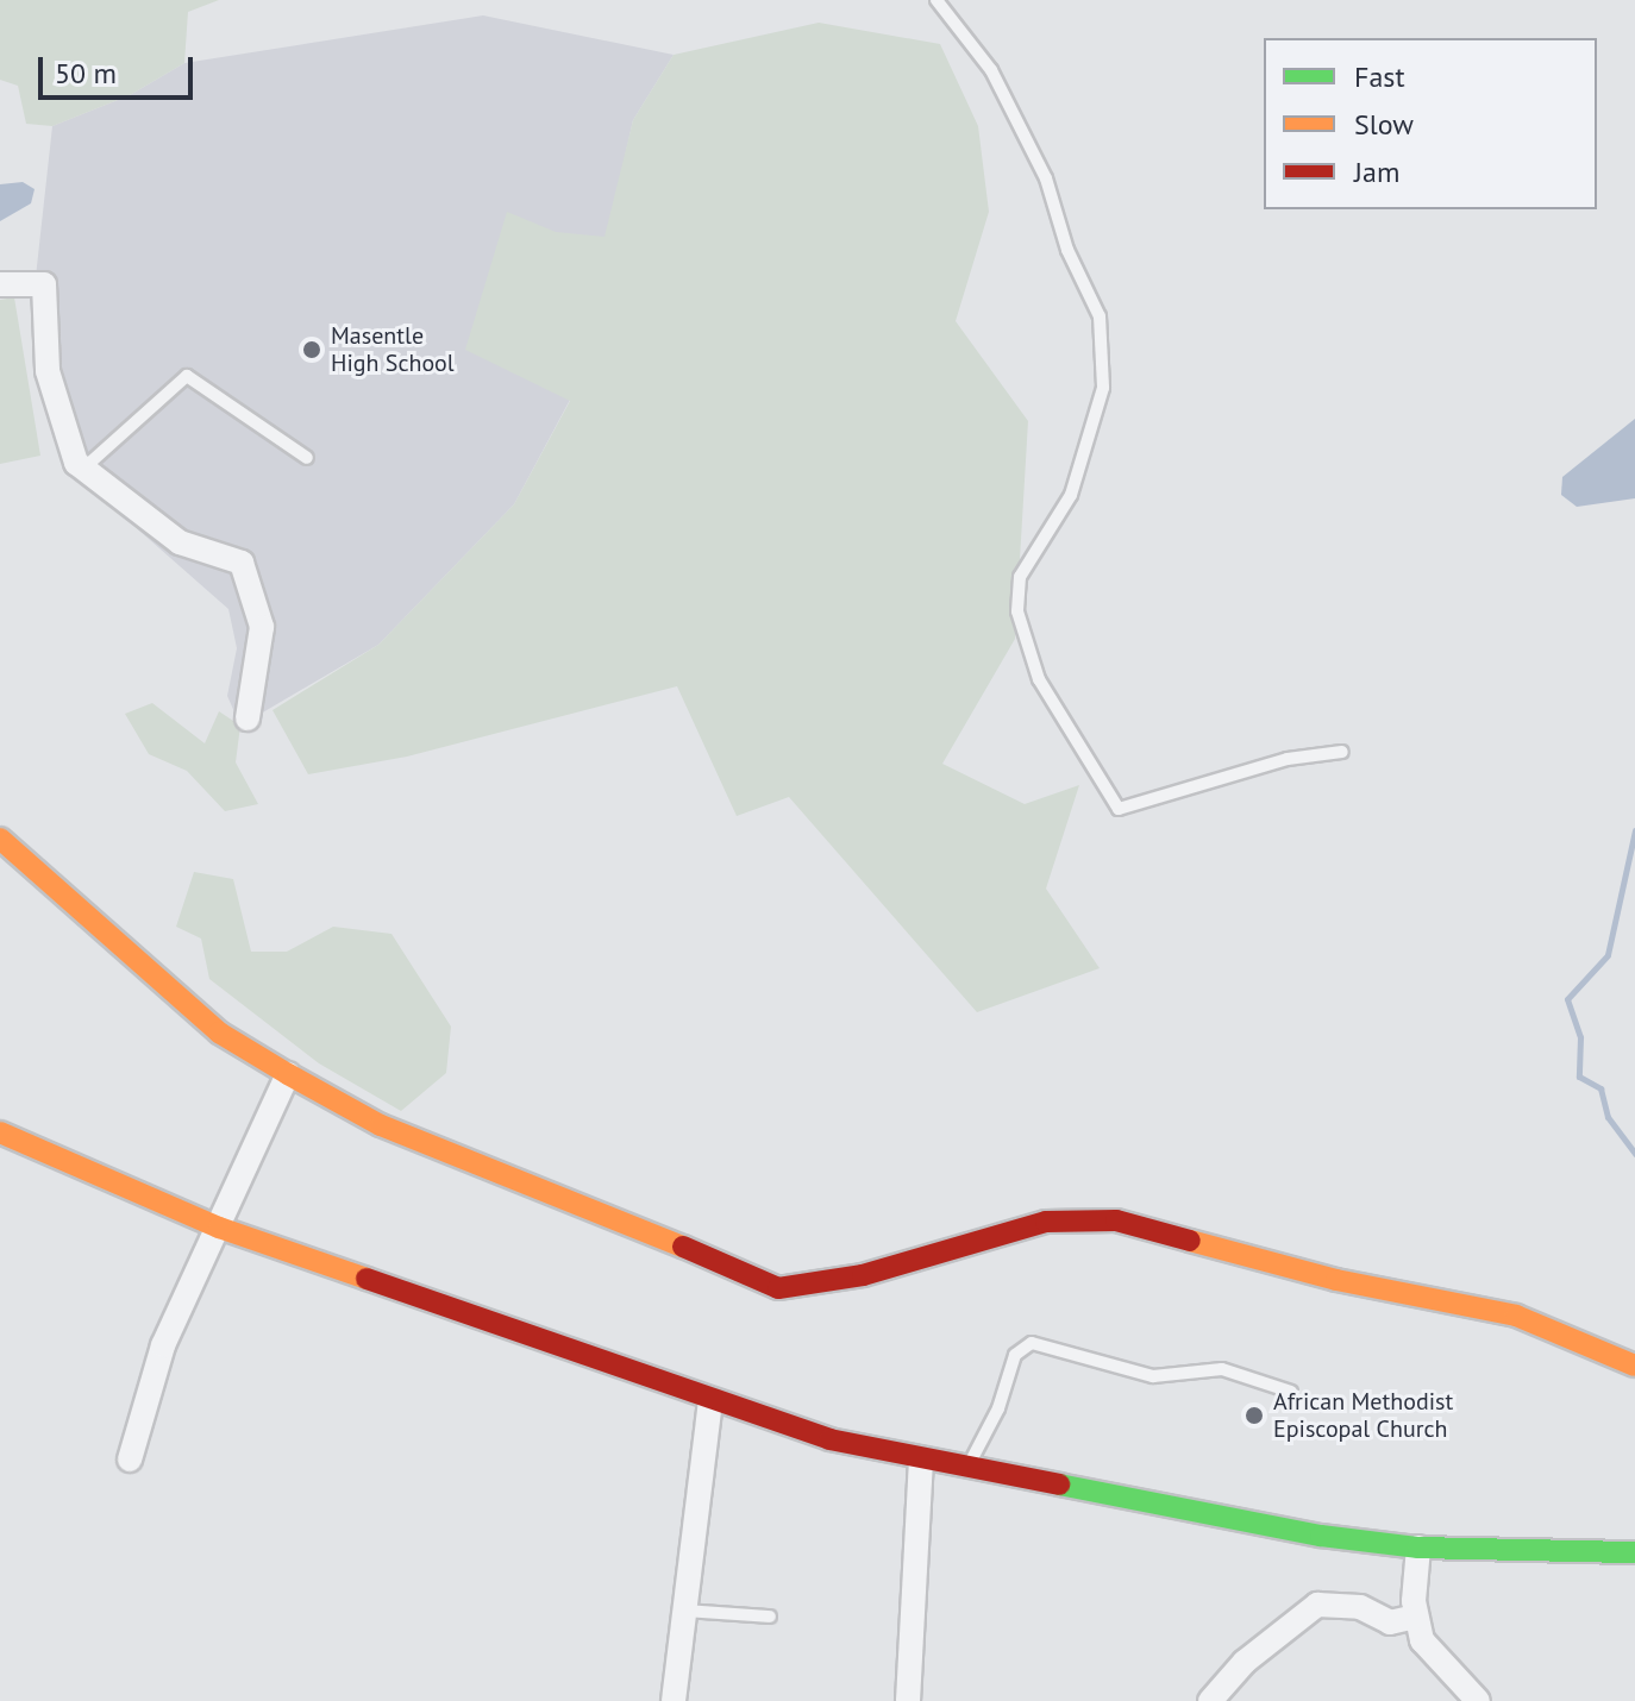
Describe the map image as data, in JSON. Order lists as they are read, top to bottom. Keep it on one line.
{"places":["Masentle High School","African Methodist Episcopal Church"],"legend":["Fast","Slow","Jam"],"scale_bar":"50 m"}
